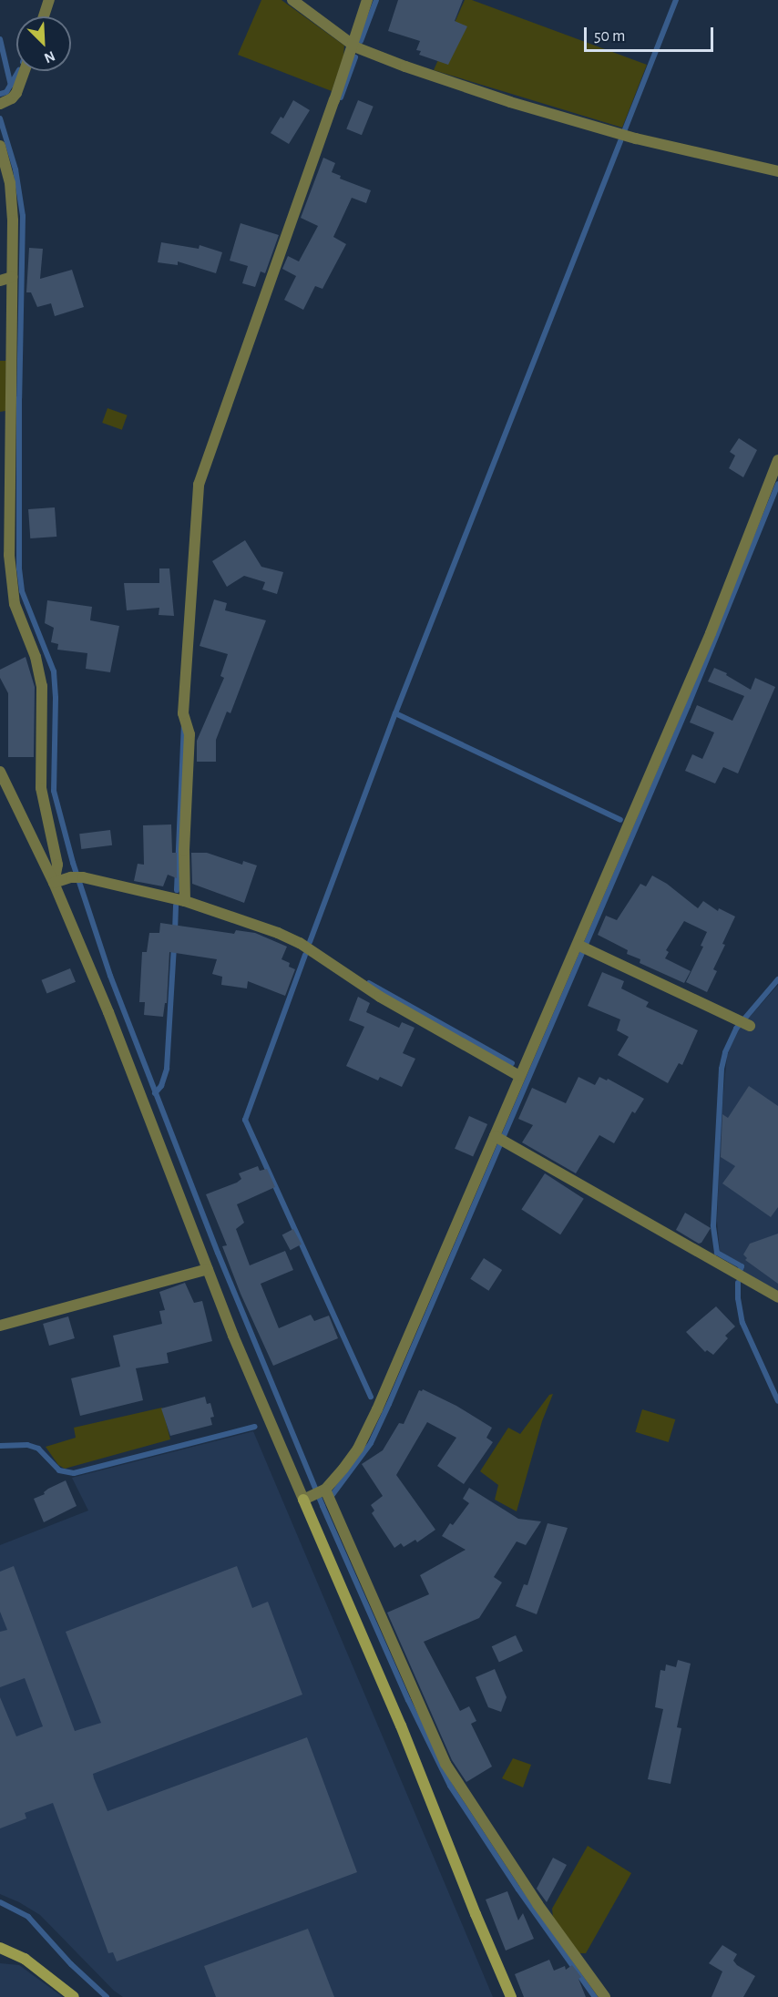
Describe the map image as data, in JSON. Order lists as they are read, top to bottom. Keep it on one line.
{"scale_bar":"50 m","north":"bottom right"}
